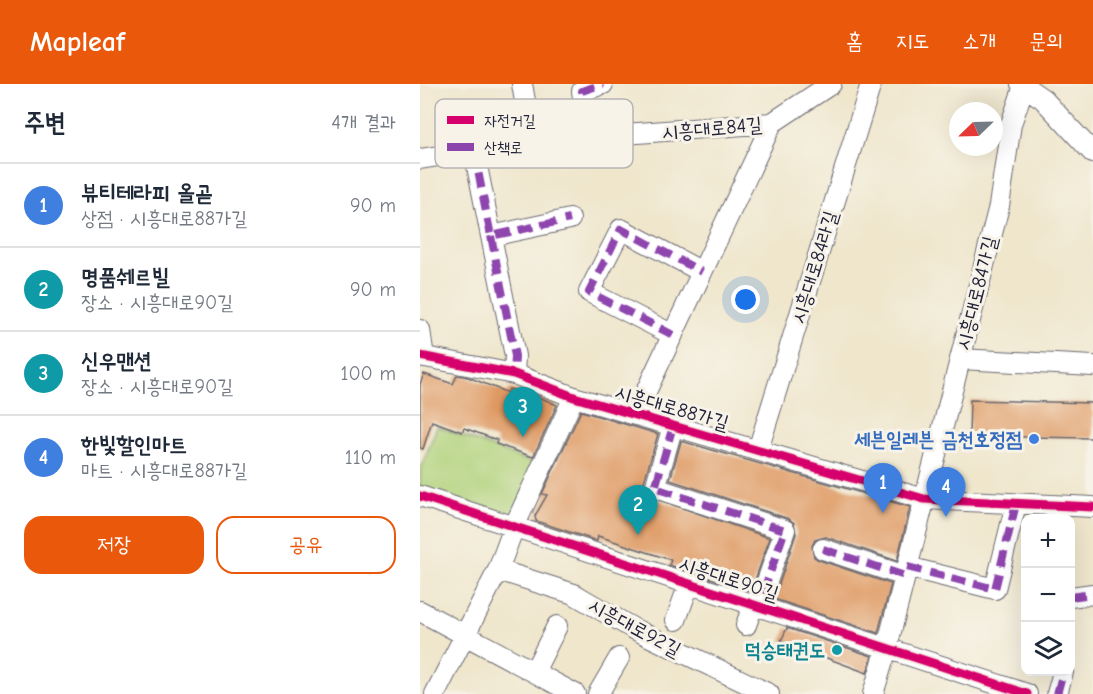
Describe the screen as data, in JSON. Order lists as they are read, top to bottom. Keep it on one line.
{"streets":{"street":["시흥대로84길","시흥대로84라길","시흥대로84가길","시흥대로88가길","시흥대로90길","시흥대로92길"]},"crossings":[["시흥대로84라길","시흥대로88가길"],["시흥대로84가길","시흥대로88가길"],["시흥대로88가길","시흥대로90길"]],"places":["세븐일레븐 금천호정점","덕승태권도"],"legend":["자전거길","산책로"],"north":"bottom left","page":{"header":"Mapleaf","nav":["홈","지도","소개","문의"],"heading":["주변","4개 결과"],"list":[{"mark":"1","name":"뷰티테라피 올곧","note":"상점 · 시흥대로88가길","value":"90 m"},{"mark":"2","name":"명품쉐르빌","note":"장소 · 시흥대로90길","value":"90 m"},{"mark":"3","name":"신우맨션","note":"장소 · 시흥대로90길","value":"100 m"},{"mark":"4","name":"한빛할인마트","note":"마트 · 시흥대로88가길","value":"110 m"}],"pins":["3","1","4","2"],"buttons":["저장","공유"],"map_buttons":["+","−"]}}
